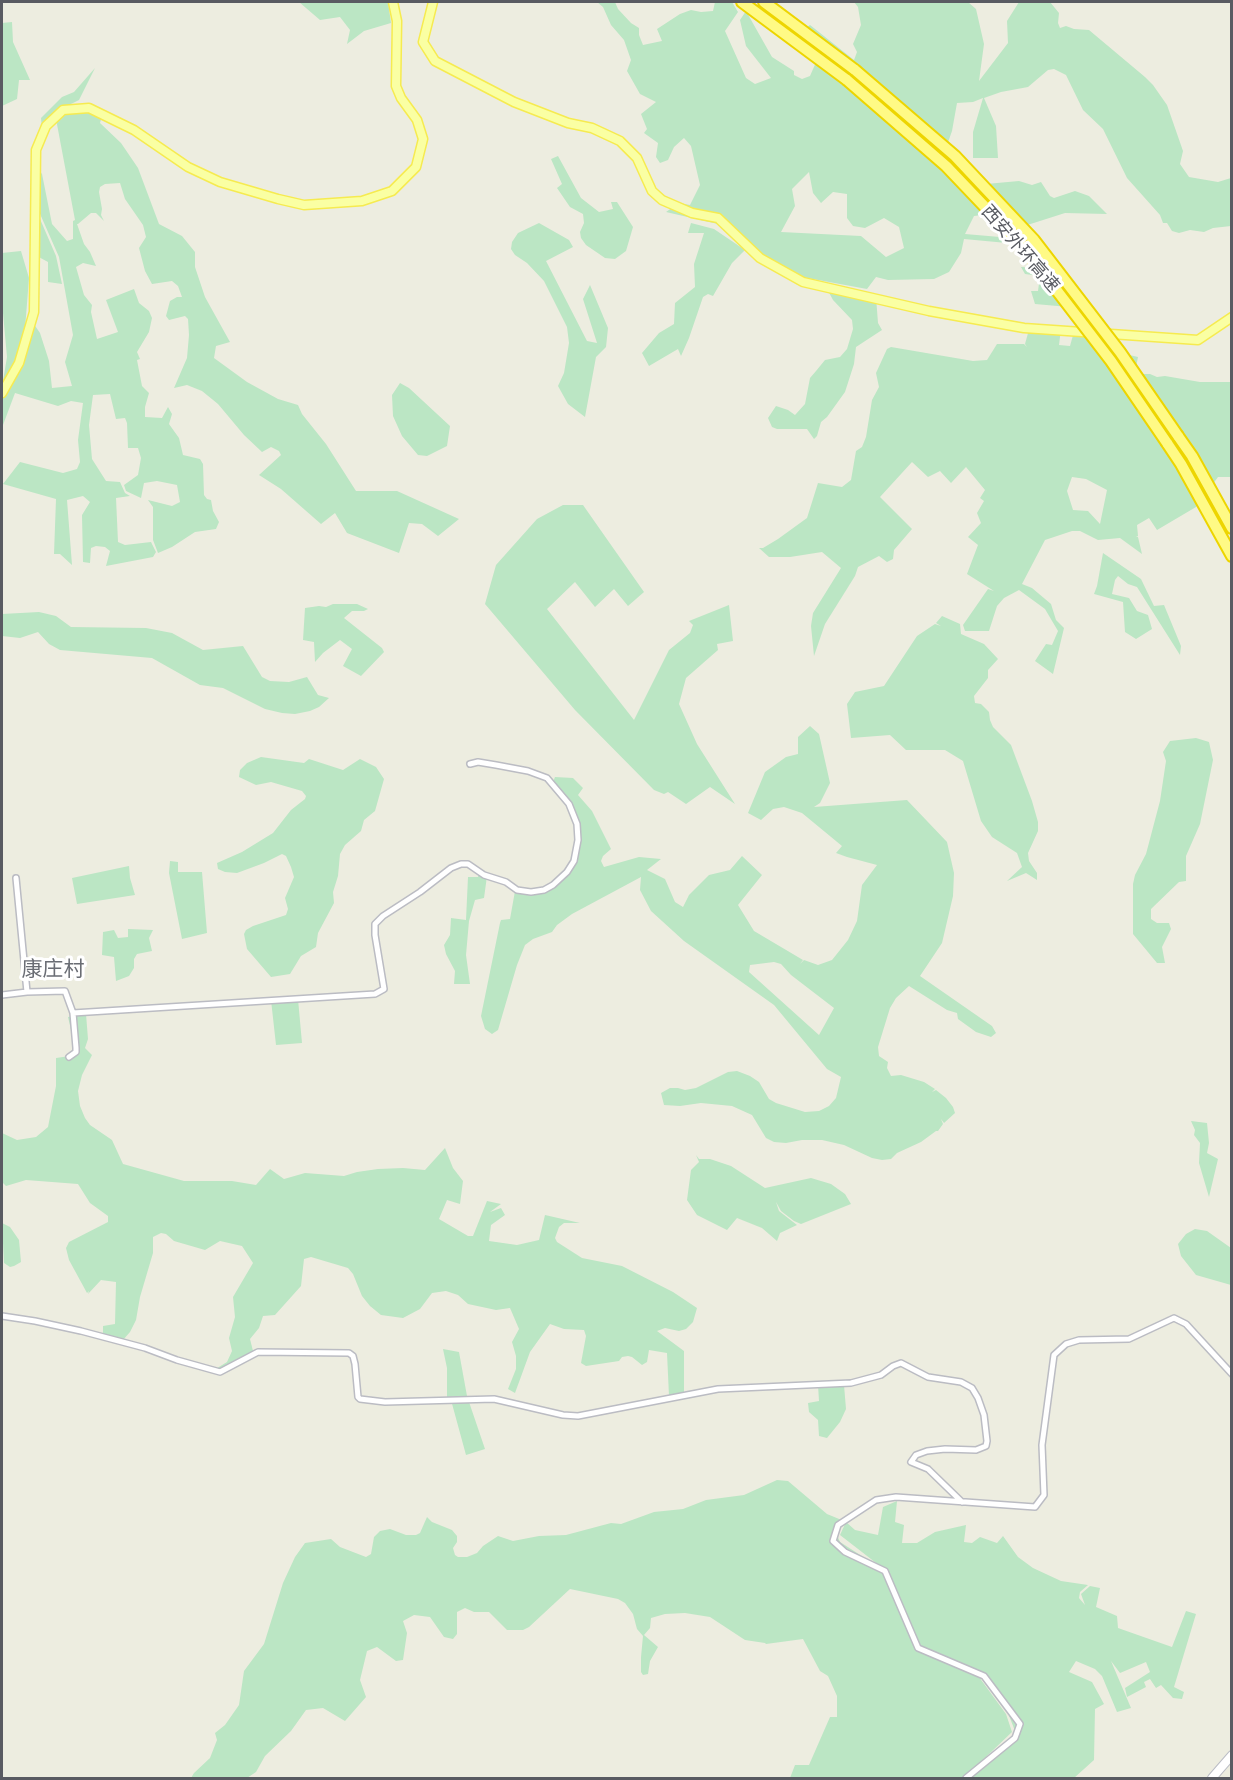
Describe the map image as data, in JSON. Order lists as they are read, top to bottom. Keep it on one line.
{"streets":{"highway":["西安外环高速"]},"districts":["康庄村"]}
